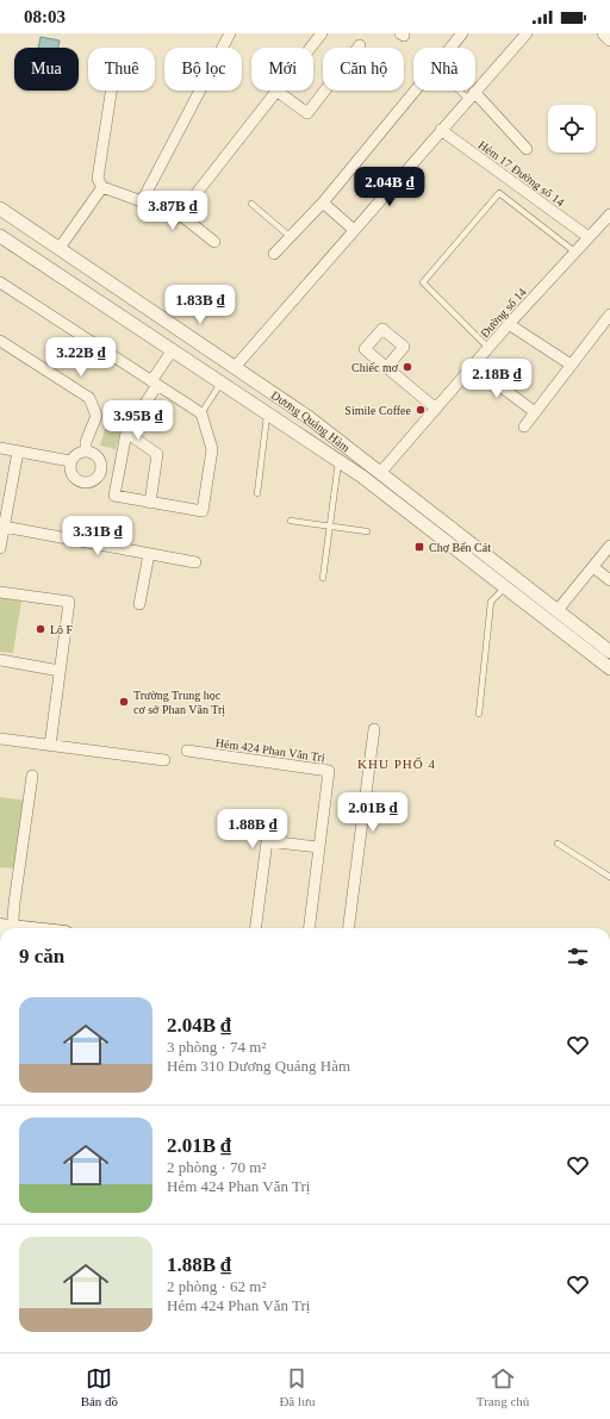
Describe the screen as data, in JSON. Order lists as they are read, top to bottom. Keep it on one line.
{"streets":{"street":["Hẻm 17 Đường số 14","Đường số 14","Dương Quảng Hàm","Hẻm 424 Phan Văn Trị"]},"crossings":[["Hẻm 17 Đường số 14","Đường số 14"],["Đường số 14","Dương Quảng Hàm"]],"districts":["KHU PHỐ 4"],"places":{"other":["Chiếc mơ","Simile Coffee","Lô F","Trường Trung học cơ sở Phan Văn Trị"],"transit":["Chợ Bến Cát"]},"page":{"status":"08:03","chip":["Mua","Thuê","Bộ lọc","Mới","Căn hộ","Nhà"],"price":["2.04B ₫","3.87B ₫","1.83B ₫","3.22B ₫","2.18B ₫","3.95B ₫","3.31B ₫","2.01B ₫","1.88B ₫"],"heading":"9 căn","list":[{"name":"2.04B ₫","note":"3 phòng · 74 m² · Hẻm 310 Dương Quảng Hàm"},{"name":"2.01B ₫","note":"2 phòng · 70 m² · Hẻm 424 Phan Văn Trị"},{"name":"1.88B ₫","note":"2 phòng · 62 m² · Hẻm 424 Phan Văn Trị"}],"tabs":["Bản đồ","Đã lưu","Trang chủ"]}}
